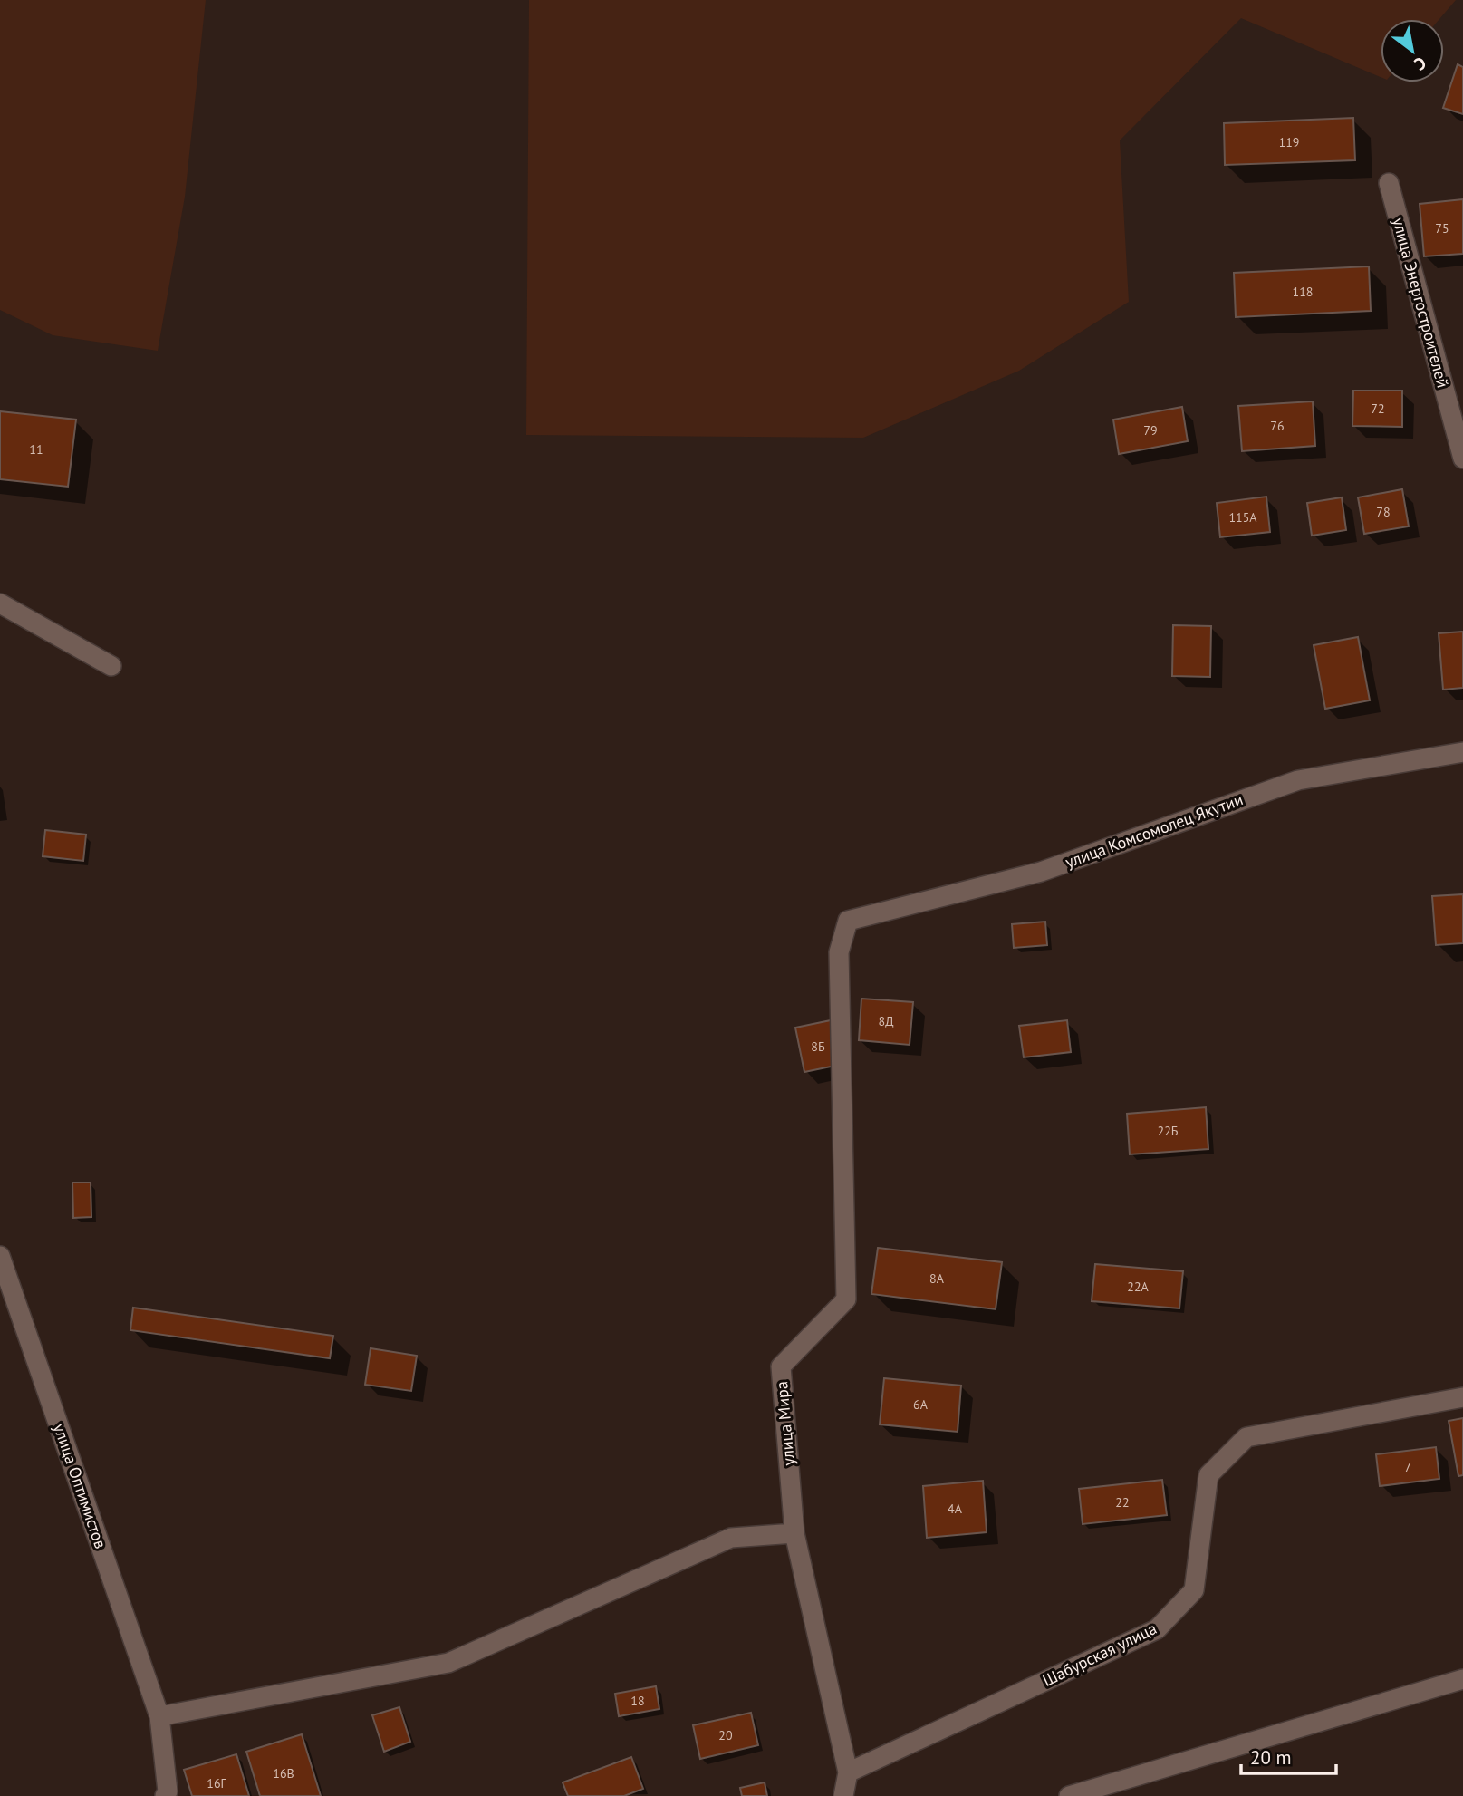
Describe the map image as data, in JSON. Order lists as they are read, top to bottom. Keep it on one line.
{"streets":{"street":["улица Энергостроителей","улица Комсомолец Якутии","улица Мира","улица Оптимистов","Шабурская улица"]},"crossings":[["улица Комсомолец Якутии","улица Мира"],["улица Мира","Шабурская улица"]],"house_numbers":["119","75","118","72","76","79","11","78","115А","8Д","8Б","22Б","8А","22А","6А","7","22","4А","18","20","16В","16Г"],"scale_bar":"20 m","north":"bottom right"}
